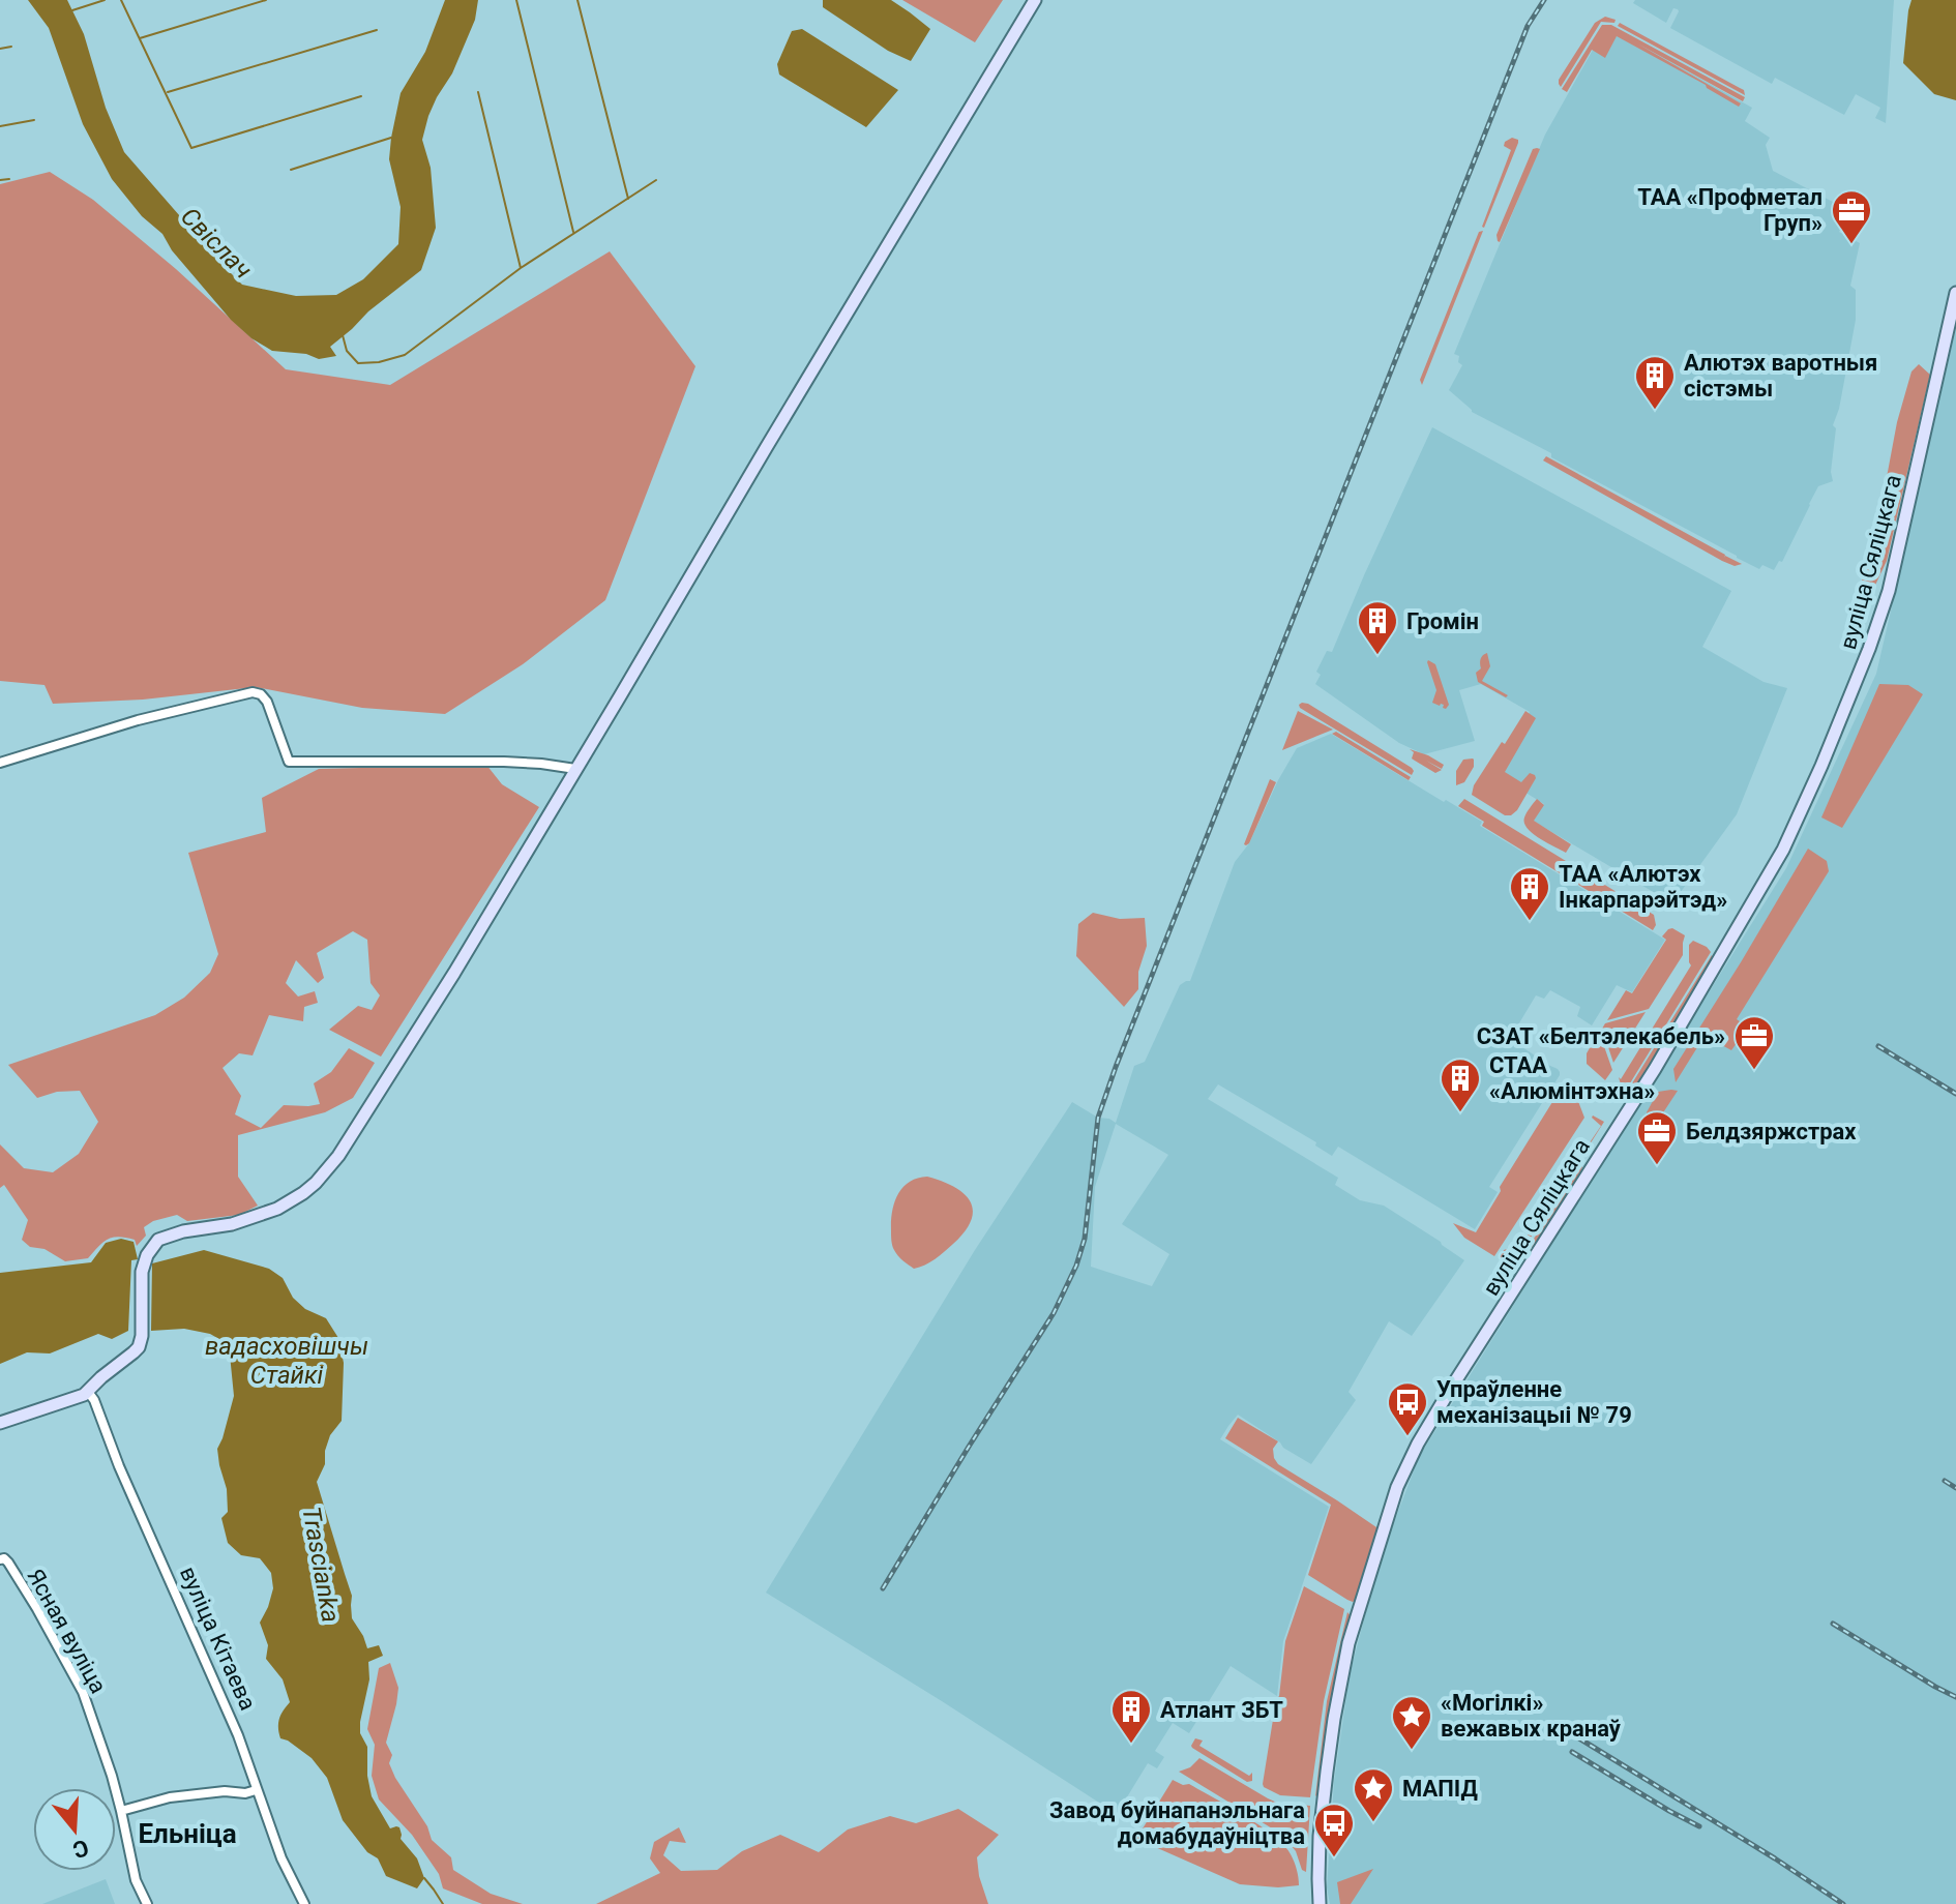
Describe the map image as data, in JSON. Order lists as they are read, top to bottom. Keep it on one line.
{"streets":{"main road":["вуліца Сяліцкага"],"street":["Ясная вуліца","вуліца Кітаева"]},"districts":["Ельніца"],"water":["Свіслач","вадасховішчы Стайкі","Trascianka"],"places":{"office":["ТАА «Профметал Груп»","СЗАТ «Белтэлекабель»","Белдзяржстрах"],"building":["Алютэх варотныя сістэмы","Громін","ТАА «Алютэх Інкарпарэйтэд»","СТАА «Алюмінтэхна»","Атлант ЗБТ"],"bus stop":["Упраўленне механізацыі № 79","Завод буйнапанэльнага домабудаўніцтва"],"place":["«Могілкі» вежавых кранаў","МАПІД"]},"north":"bottom"}
